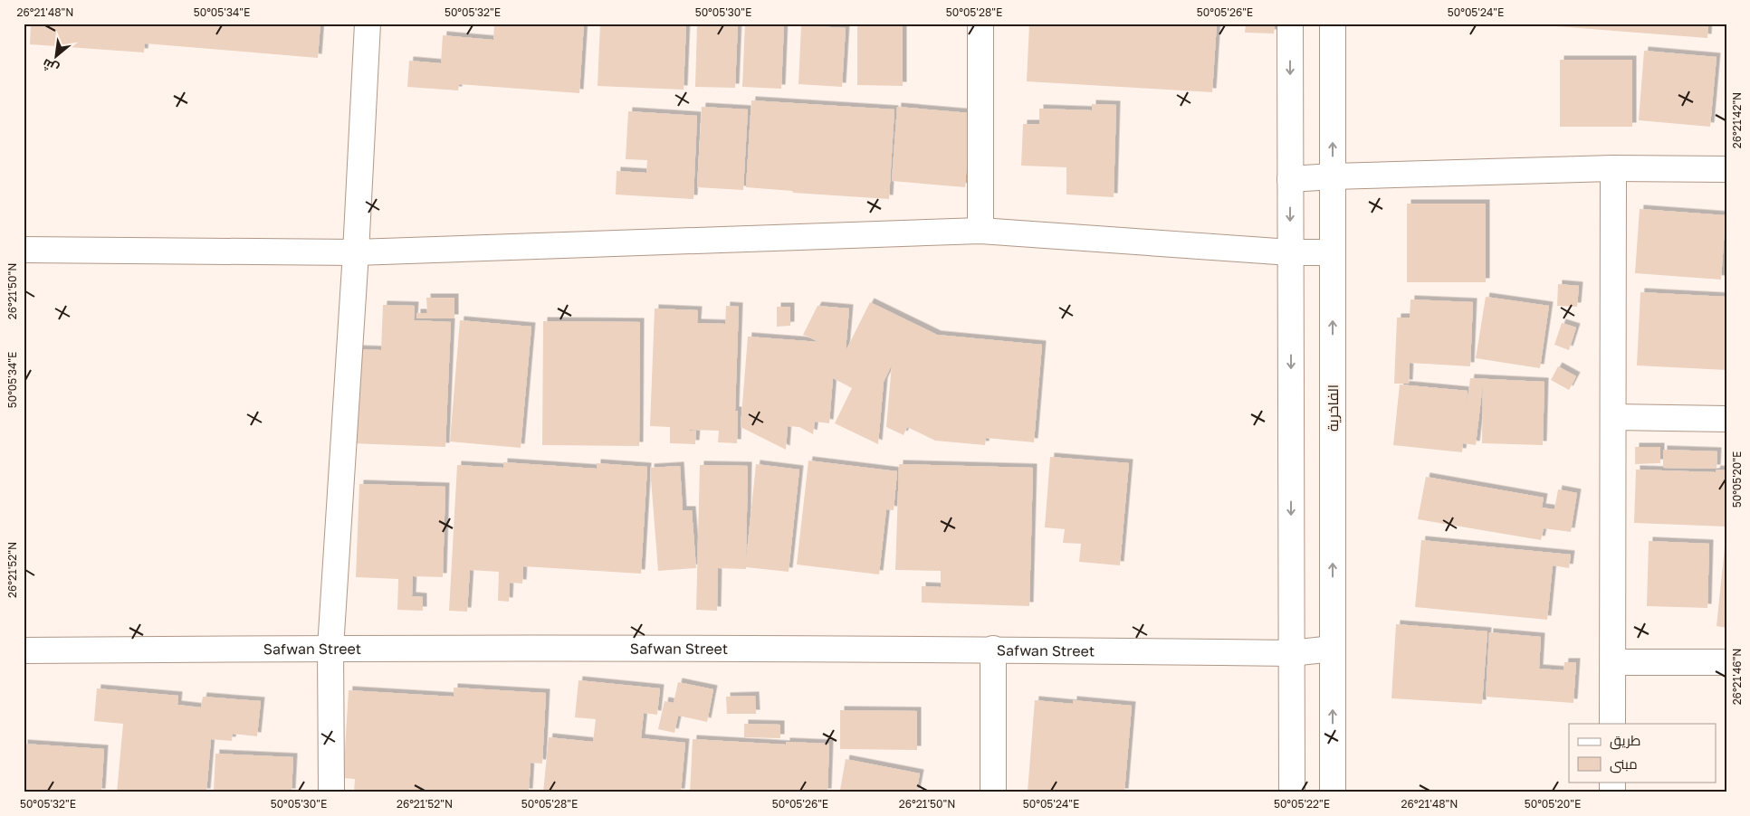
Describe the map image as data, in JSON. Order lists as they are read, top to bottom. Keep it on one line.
{"streets":{"street":["الفاخرية","Safwan Street"]},"crossings":[["الفاخرية","Safwan Street"]],"legend":["طريق","مبنى"],"north":"bottom left","coordinates":["26°21'48\"N","50°05'34\"E","50°05'32\"E","50°05'30\"E","50°05'28\"E","50°05'26\"E","50°05'24\"E","26°21'42\"N","26°21'50\"N","50°05'20\"E","26°21'52\"N","26°21'46\"N","50°05'22\"E"]}
